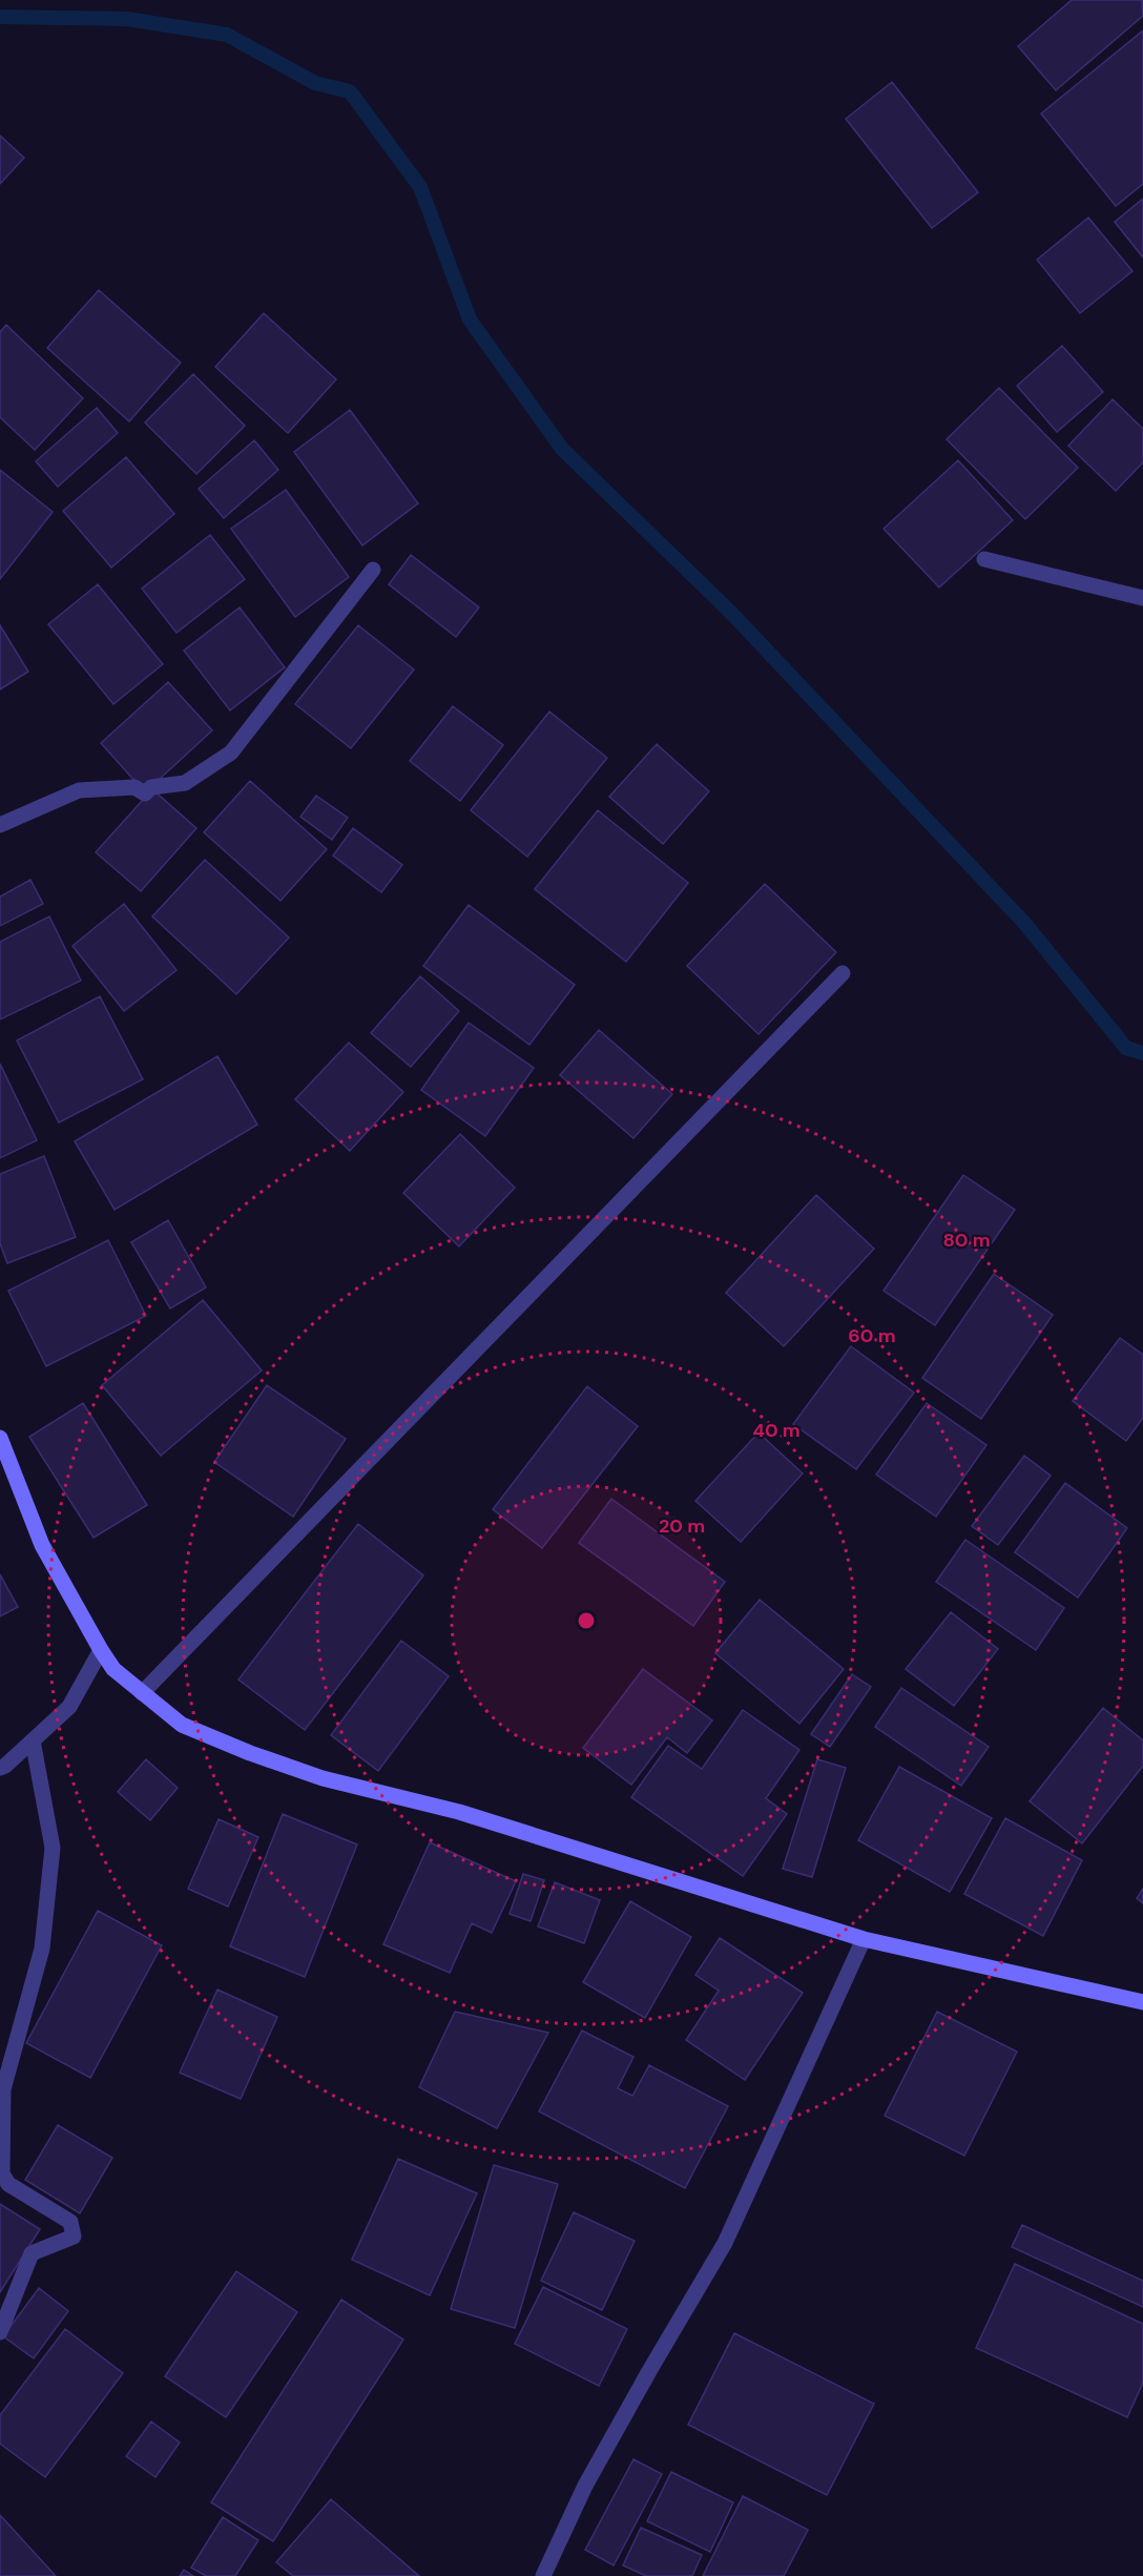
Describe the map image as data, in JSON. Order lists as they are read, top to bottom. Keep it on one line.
{"rings":["80 m","60 m","40 m","20 m"]}
